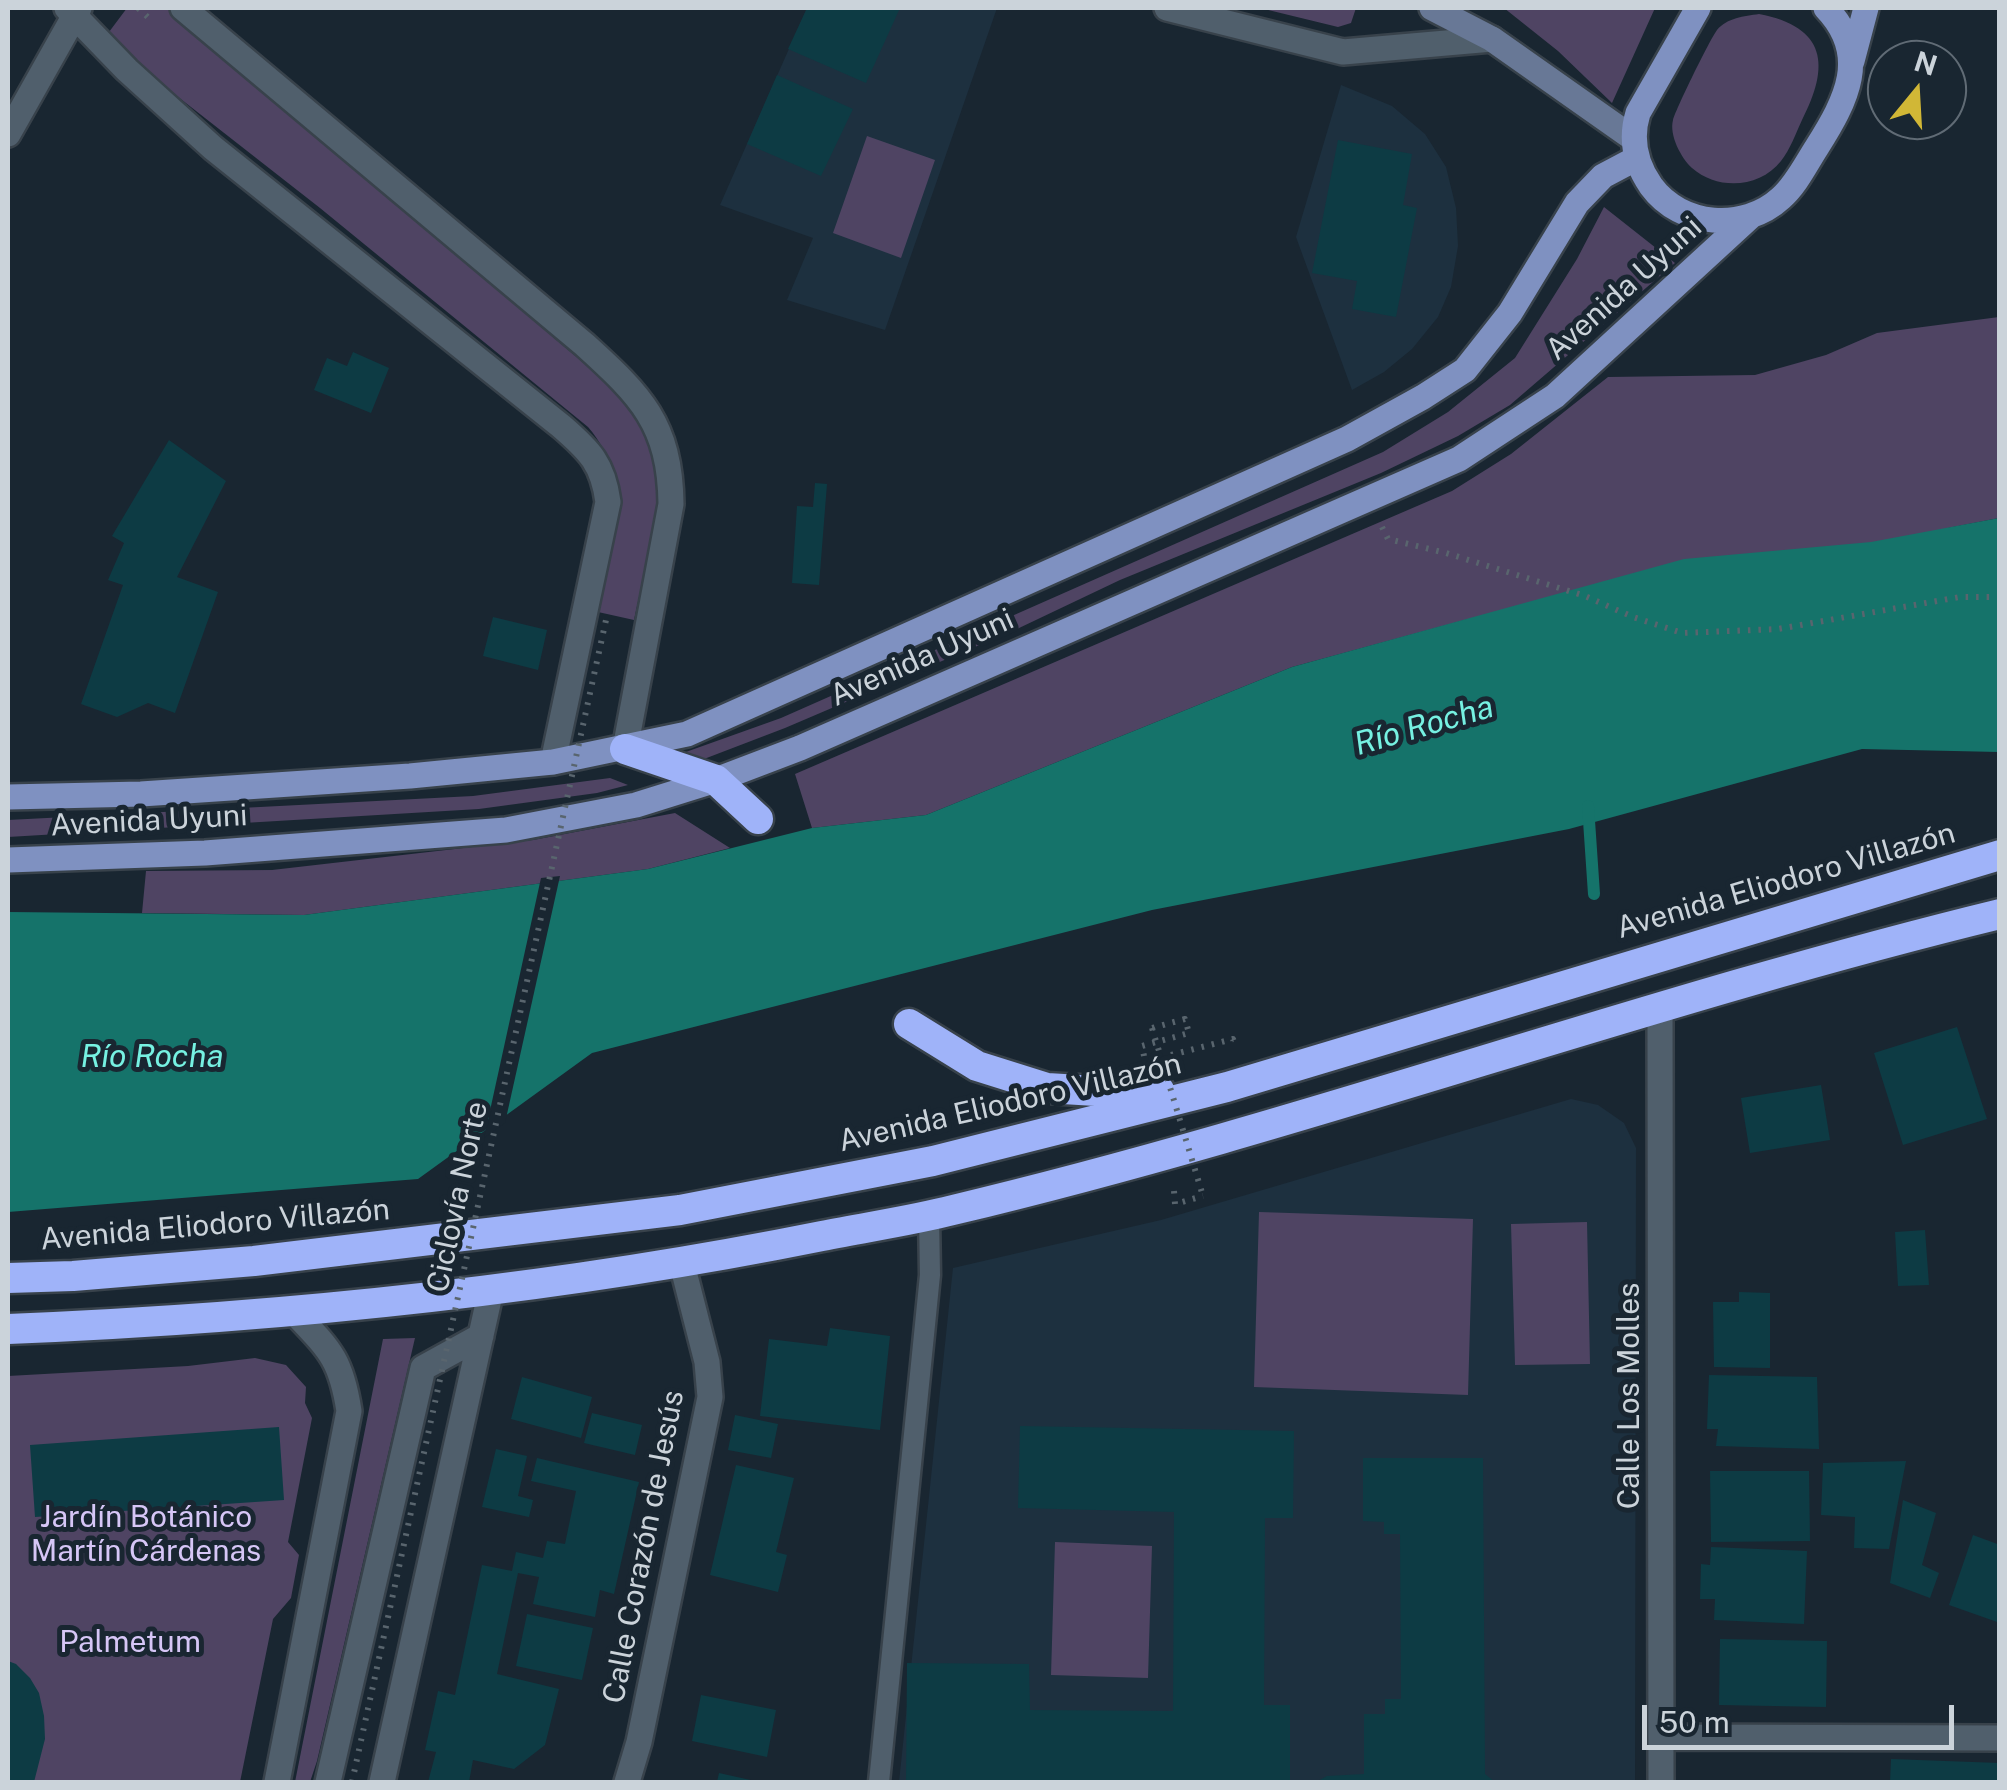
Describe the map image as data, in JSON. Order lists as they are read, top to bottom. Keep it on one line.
{"streets":{"highway":["Avenida Eliodoro Villazón"],"main road":["Avenida Uyuni"],"street":["Calle Los Molles","Calle Corazón de Jesús"],"path":["Ciclovía Norte"]},"water":["Río Rocha"],"parks":["Jardín Botánico Martín Cárdenas","Palmetum"],"scale_bar":"50 m","north":"top"}
